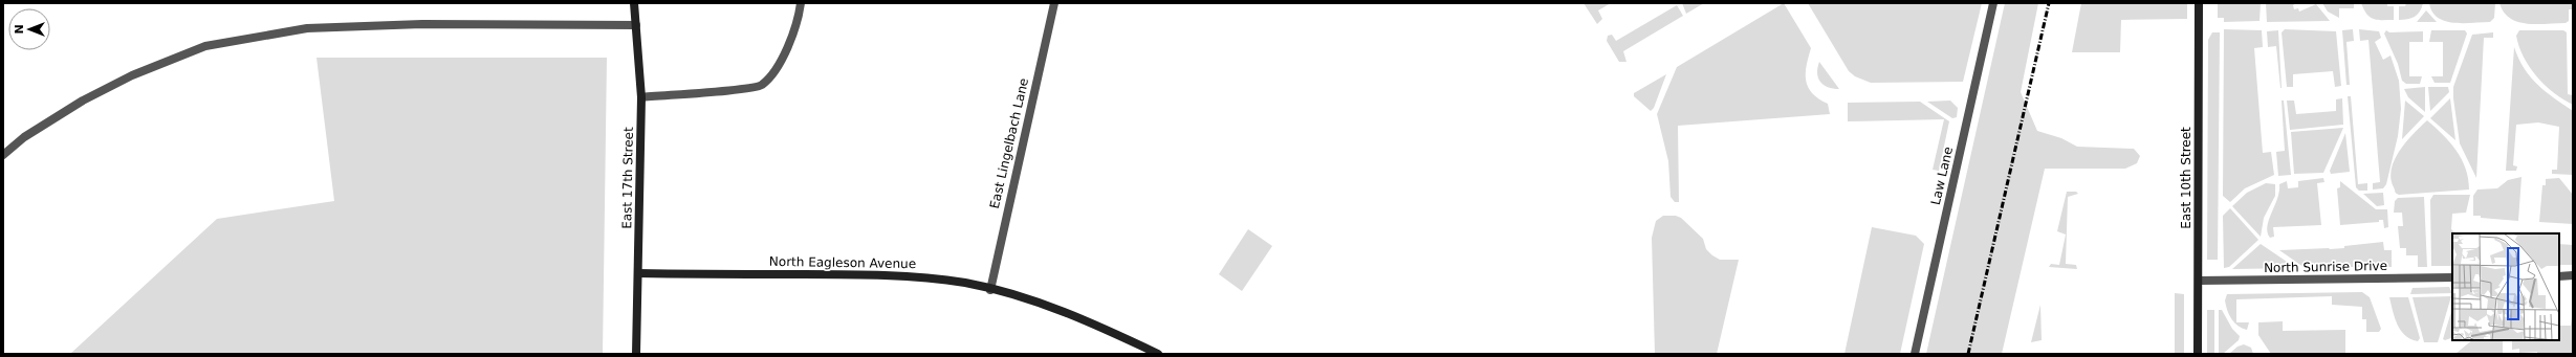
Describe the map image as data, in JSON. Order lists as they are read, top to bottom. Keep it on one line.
{"streets":{"street":["East Lingelbach Lane","Law Lane","East 17th Street","East 10th Street","North Eagleson Avenue","North Sunrise Drive"]},"crossings":[["East Lingelbach Lane","North Eagleson Avenue"],["East 17th Street","North Eagleson Avenue"],["East 10th Street","North Sunrise Drive"]],"north":"left"}
